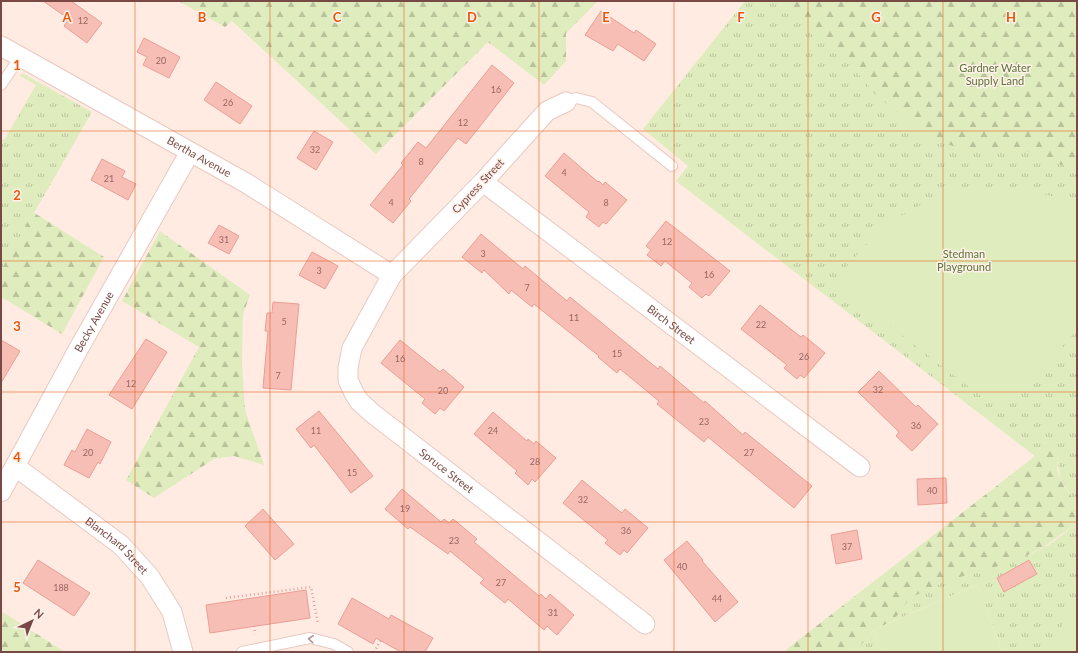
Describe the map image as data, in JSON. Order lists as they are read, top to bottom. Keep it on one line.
{"streets":{"street":["Bertha Avenue","Cypress Street","Becky Avenue","Birch Street","Spruce Street","Blanchard Street"]},"crossings":[["Bertha Avenue","Cypress Street"],["Bertha Avenue","Becky Avenue"],["Bertha Avenue","Spruce Street"],["Cypress Street","Birch Street"],["Cypress Street","Spruce Street"],["Becky Avenue","Blanchard Street"]],"parks":["Gardner Water Supply Land","Stedman Playground"],"house_numbers":["12","20","16","26","12","32","8","4","21","4","8","31","12","3","3","16","7","11","5","22","15","26","16","7","12","32","20","23","36","11","24","20","27","28","15","40","32","19","36","23","37","40","27","188","44","31"],"north":"top right","grid":{"columns":["A","B","C","D","E","F","G","H"],"rows":["1","2","3","4","5"]}}
